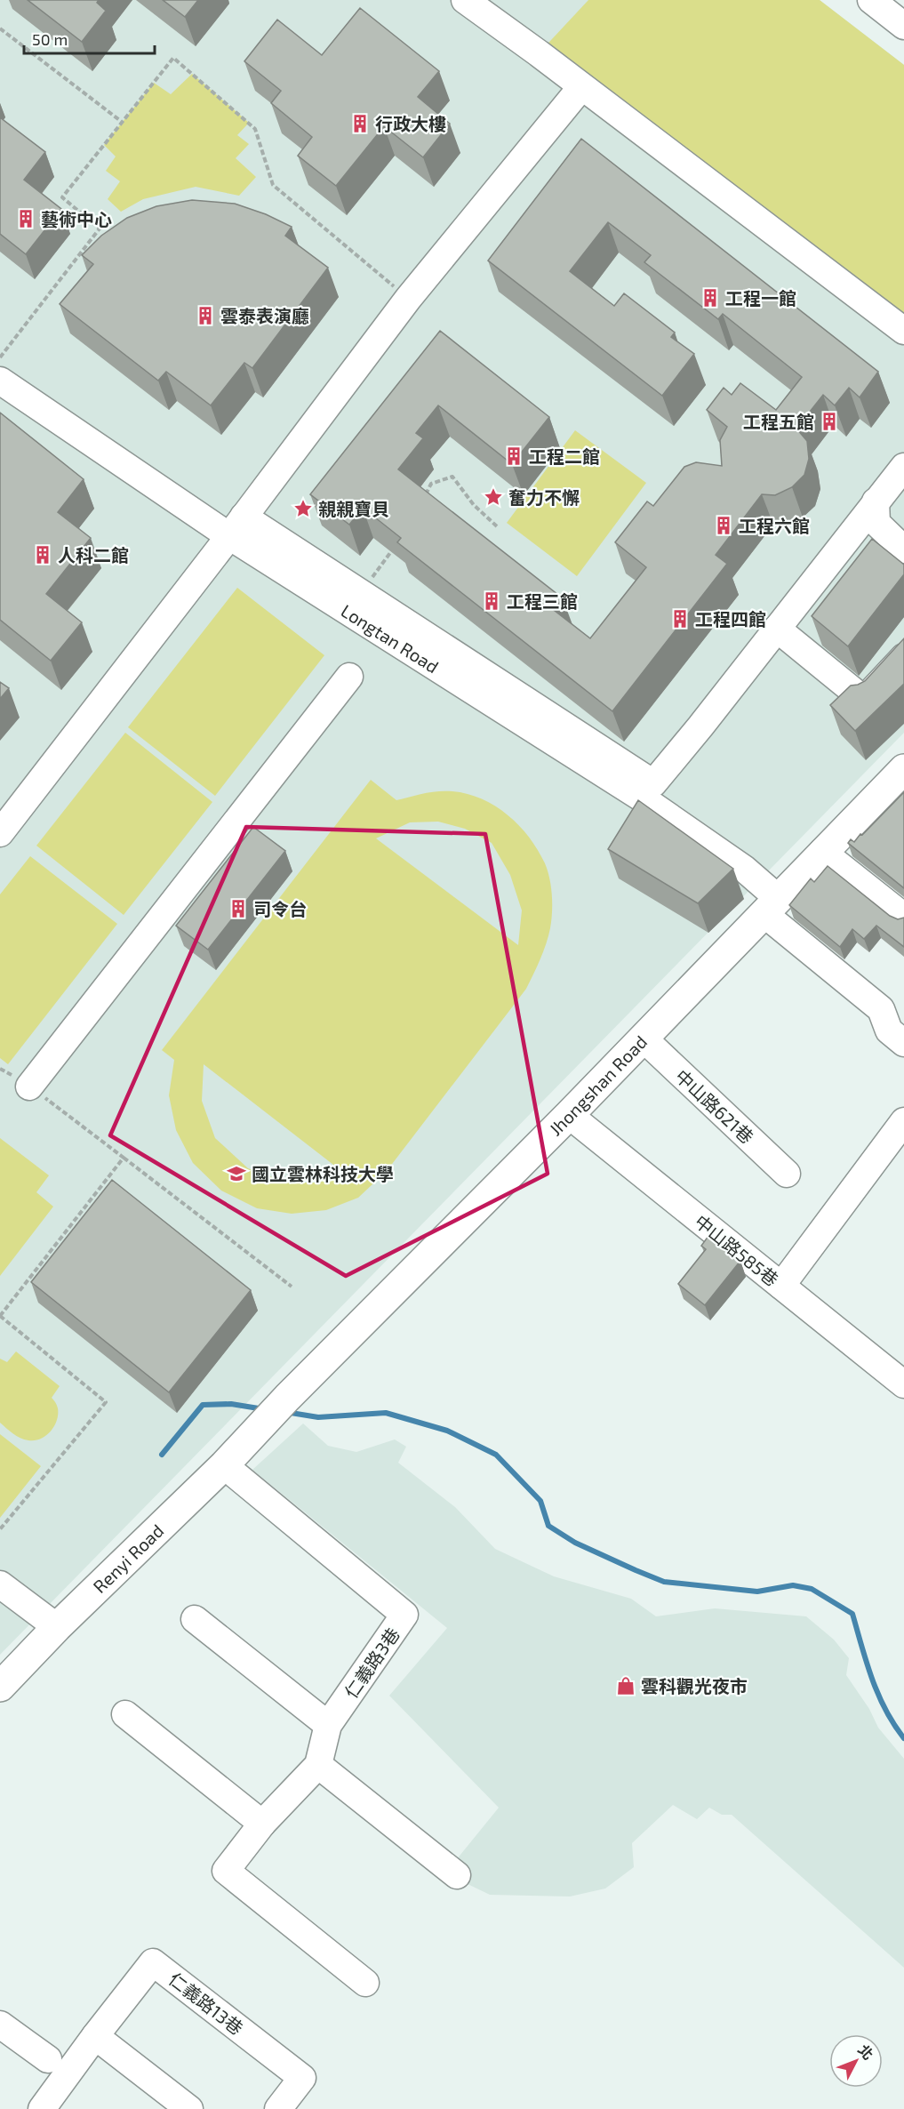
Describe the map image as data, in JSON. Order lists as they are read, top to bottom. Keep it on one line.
{"streets":{"main road":["Jhongshan Road","Renyi Road"],"street":["Longtan Road","中山路621巷","中山路585巷","仁義路3巷","仁義路13巷"]},"crossings":[["Longtan Road","Jhongshan Road"],["Jhongshan Road","中山路621巷"],["Jhongshan Road","中山路585巷"],["Jhongshan Road","Renyi Road"],["Renyi Road","仁義路3巷"]],"places":{"building":["行政大樓","藝術中心","工程一館","雲泰表演廳","工程五館","工程二館","工程六館","人科二館","工程三館","工程四館","司令台"],"place":["奮力不懈","親親寶貝"],"school or university":["國立雲林科技大學"],"shop":["雲科觀光夜市"]},"scale_bar":"50 m","north":"top right"}
